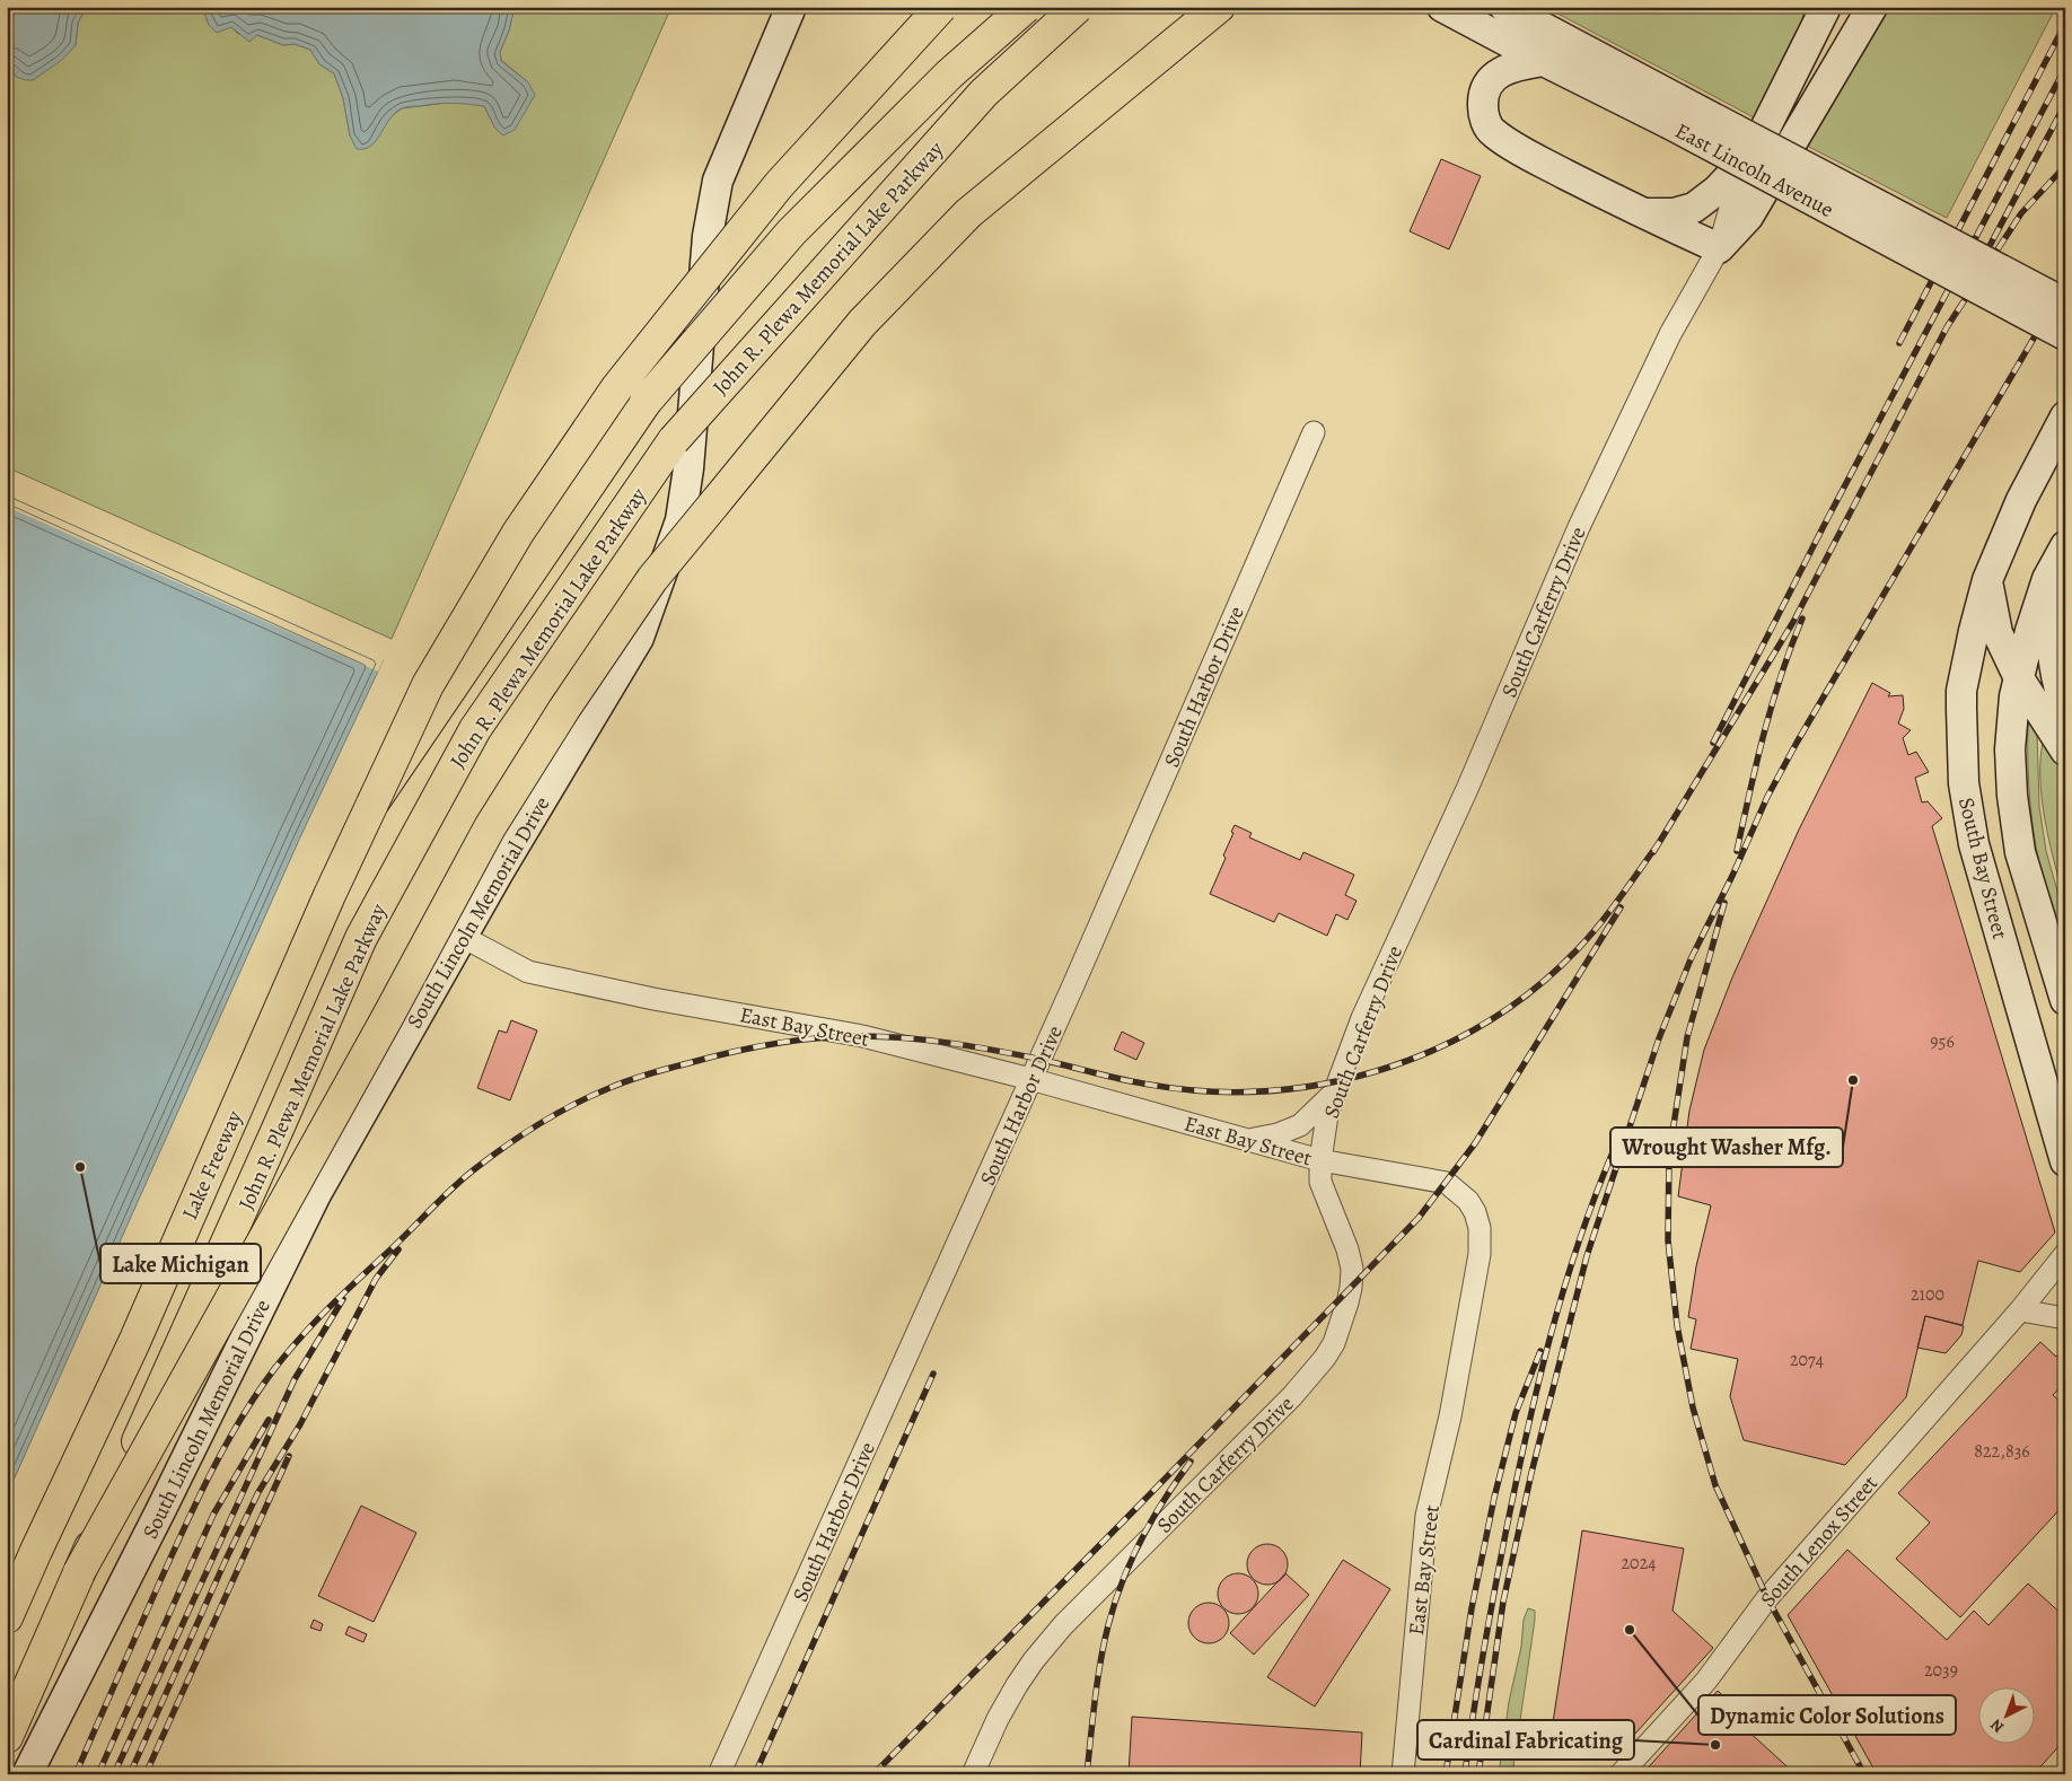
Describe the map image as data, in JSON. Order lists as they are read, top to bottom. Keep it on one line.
{"streets":{"highway":["John R. Plewa Memorial Lake Parkway","Lake Freeway"],"main road":["East Lincoln Avenue","South Carferry Drive","South Bay Street","South Lincoln Memorial Drive"],"street":["South Harbor Drive","East Bay Street","South Lenox Street"]},"crossings":[["John R. Plewa Memorial Lake Parkway","Lake Freeway"],["South Carferry Drive","East Bay Street"],["South Harbor Drive","East Bay Street"],["South Lincoln Memorial Drive","East Bay Street"]],"places":["Wrought Washer Mfg.","Lake Michigan","Dynamic Color Solutions","Cardinal Fabricating"],"house_numbers":["956","2100","2074","822,836","2024","2039"],"north":"bottom left"}
